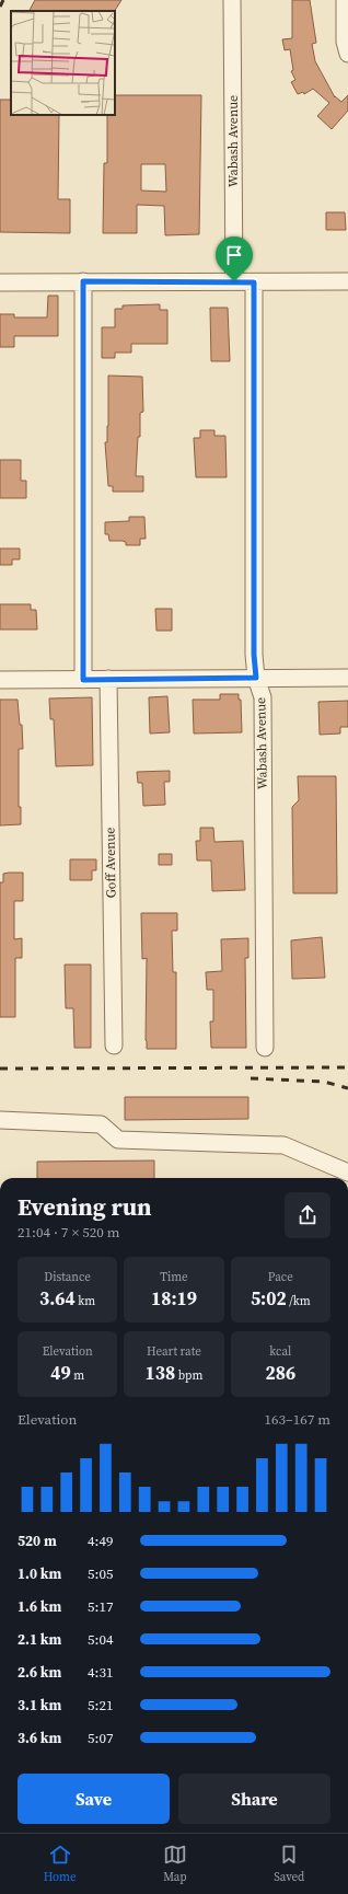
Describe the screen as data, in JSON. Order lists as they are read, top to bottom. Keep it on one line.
{"streets":{"street":["Wabash Avenue","Goff Avenue"]},"page":{"heading":["Evening run","21:04 · 7 × 520 m"],"stats":[["Distance","3.64 km"],["Time","18:19"],["Pace","5:02 /km"],["Elevation","49 m"],["Heart rate","138 bpm"],["kcal","286"]],"chart":["Elevation","163–167 m"],"list":[{"name":"520 m","note":"4:49"},{"name":"1.0 km","note":"5:05"},{"name":"1.6 km","note":"5:17"},{"name":"2.1 km","note":"5:04"},{"name":"2.6 km","note":"4:31"},{"name":"3.1 km","note":"5:21"},{"name":"3.6 km","note":"5:07"}],"buttons":["Save","Share"],"tabs":["Home","Map","Saved"]}}
